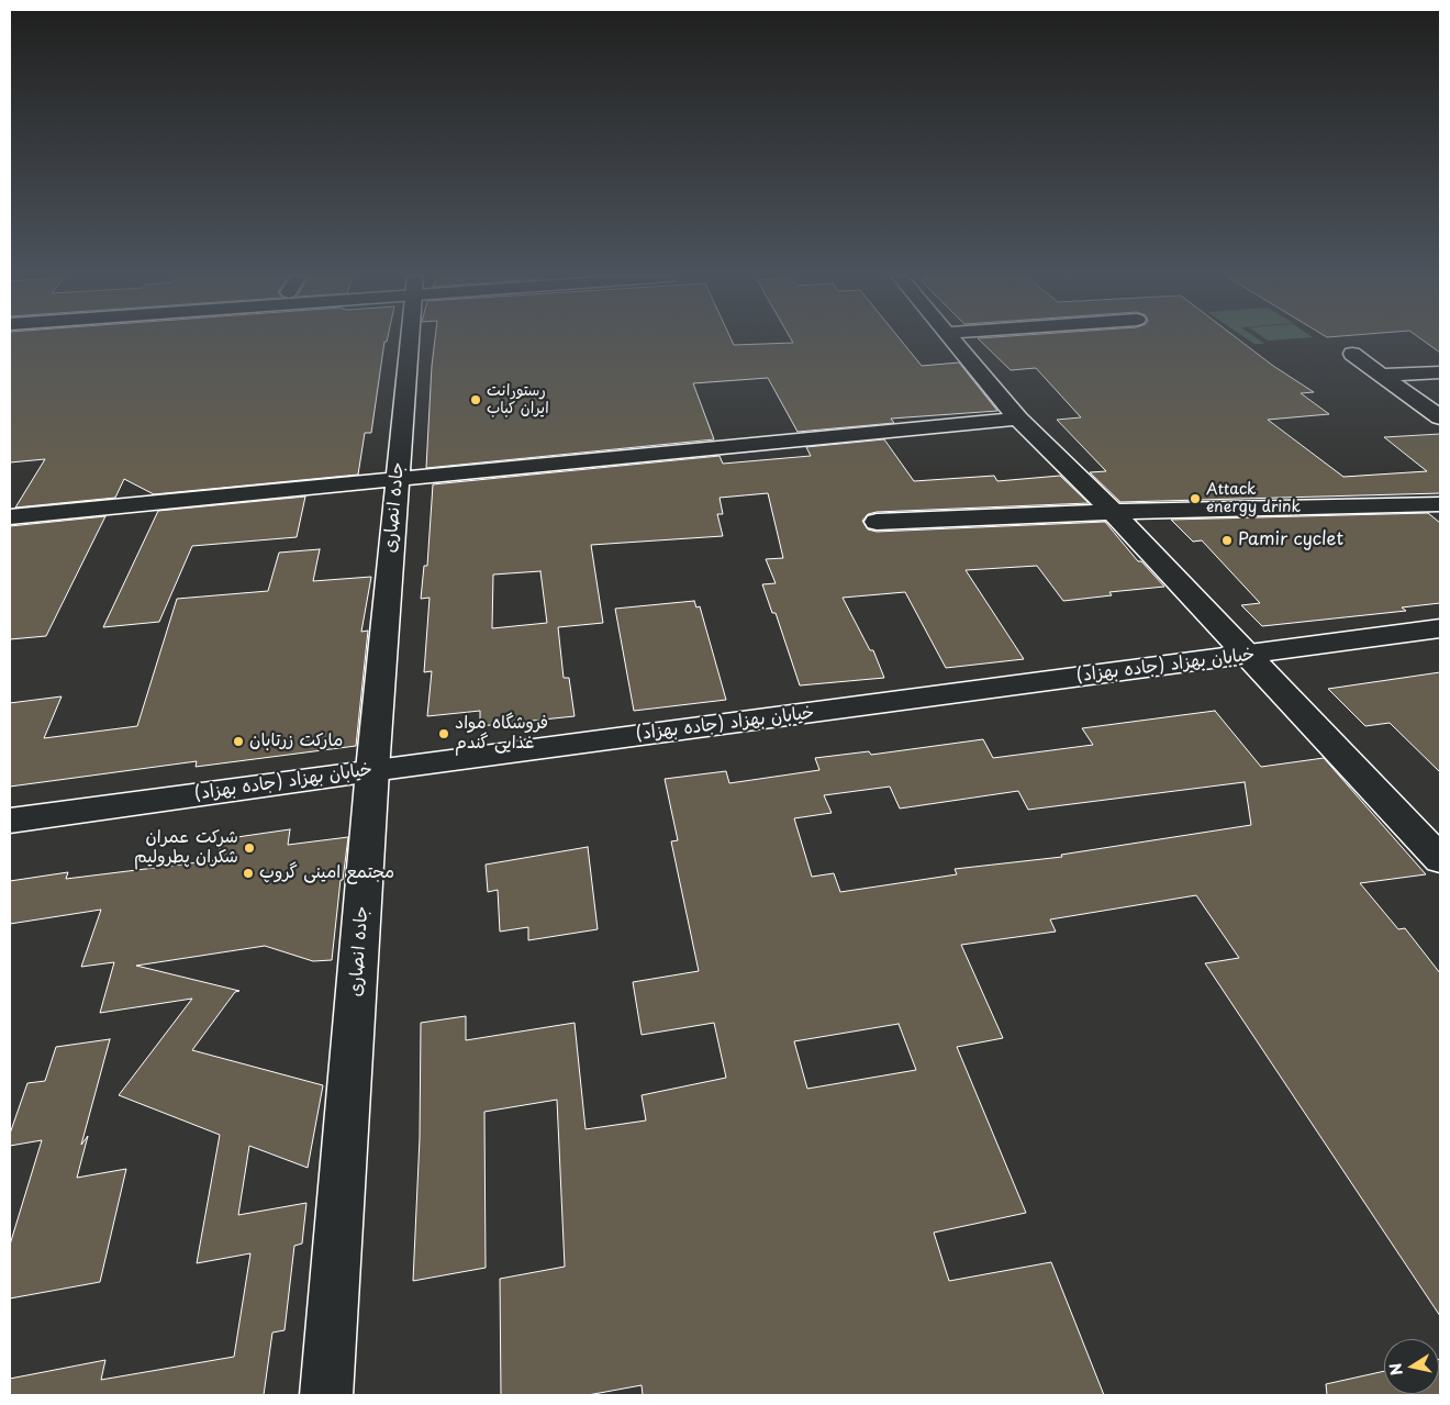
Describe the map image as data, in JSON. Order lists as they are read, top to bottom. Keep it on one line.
{"streets":{"street":["جاده انصاری","خیابان بهزاد (جاده بهزاد)"]},"crossings":[["جاده انصاری","خیابان بهزاد (جاده بهزاد)"]],"places":["رستورانت ایران کباب","Attack energy drink","Pamir cyclet","فروشگاه مواد غذایی گندم","مارکت زرتابان","شرکت عمران شکران پطرولیم","مجتمع امینی گروپ"],"north":"left"}
